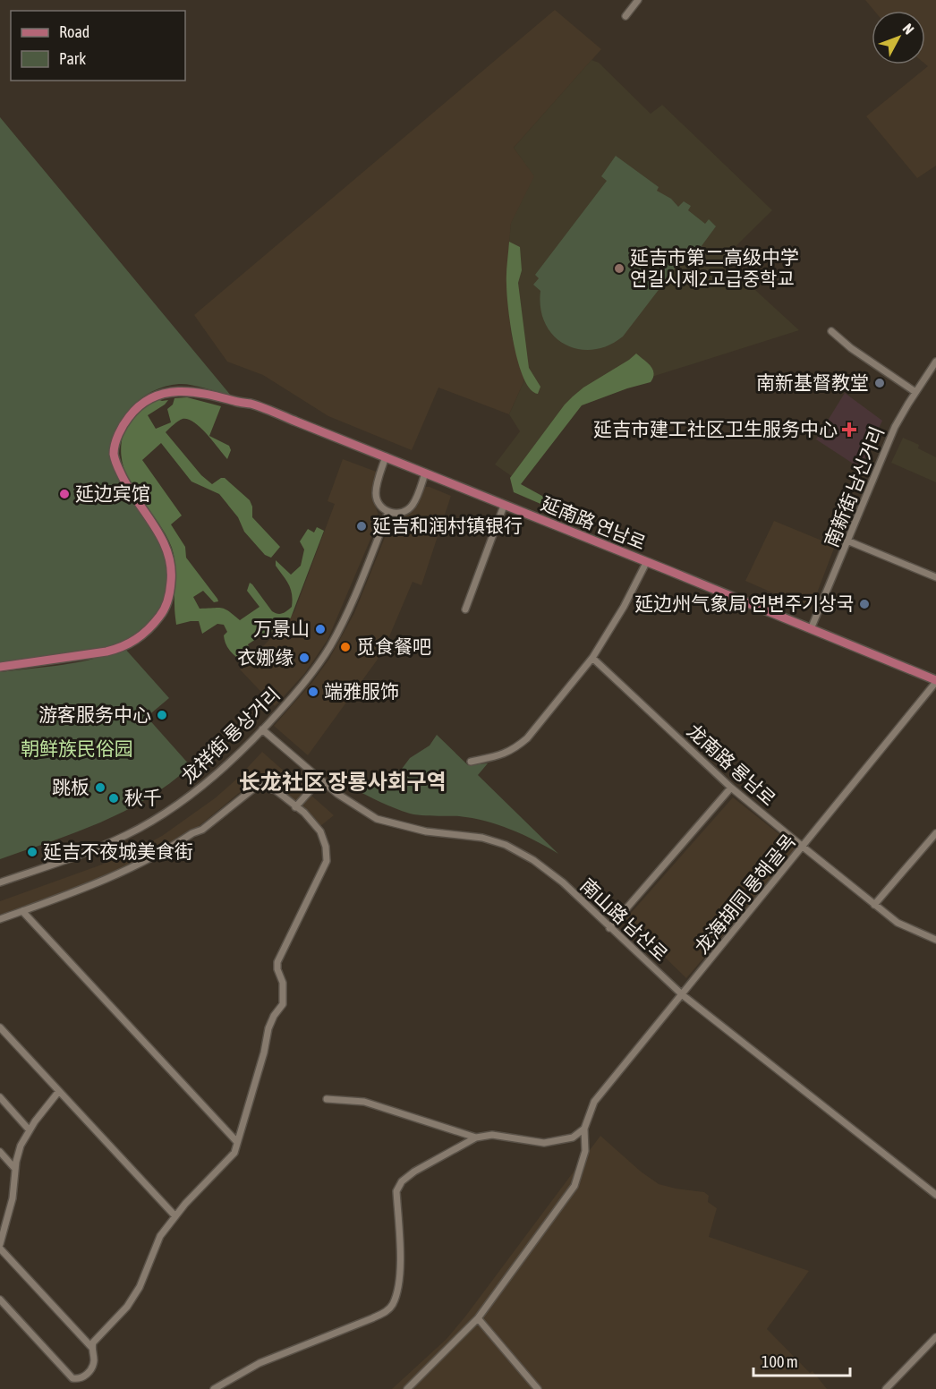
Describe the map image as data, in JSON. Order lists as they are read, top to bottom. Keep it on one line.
{"streets":{"main road":["延南路 연남로"],"street":["南新街 남신거리","龙祥街 룡상거리","龙南路 룡남로","龙海胡同 룡해골목","南山路 남산로"]},"crossings":[["南新街 남신거리","延南路 연남로"],["延南路 연남로","龙海胡同 룡해골목"],["龙祥街 룡상거리","南山路 남산로"],["龙南路 룡남로","龙海胡同 룡해골목"],["龙海胡同 룡해골목","南山路 남산로"]],"districts":["长龙社区 장룡사회구역"],"parks":["朝鲜族民俗园"],"places":{"other":["延吉市第二高级中学 연길시제2고급중학교","南新基督教堂","延边宾馆","延吉和润村镇银行","延边州气象局 연변주기상국","万景山","觅食餐吧","衣娜缘","端雅服饰","游客服务中心","跳板","秋千","延吉不夜城美食街"],"health":["延吉市建工社区卫生服务中心"]},"legend":["Road","Park"],"scale_bar":"100 m","north":"top right"}
